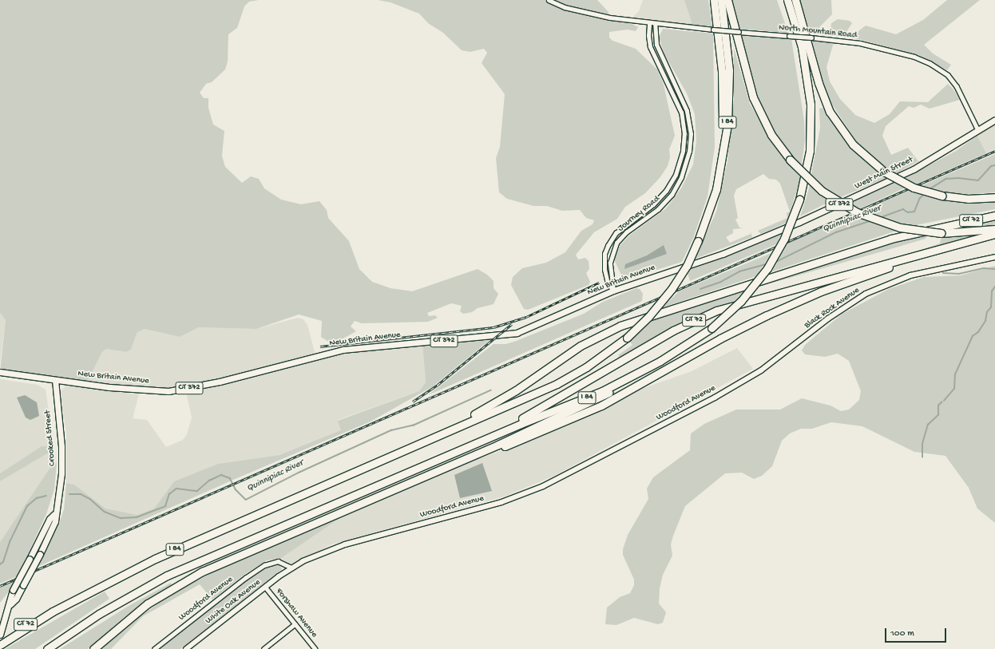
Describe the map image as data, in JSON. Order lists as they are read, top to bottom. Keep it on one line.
{"streets":{"highway":["I 84","CT 72"],"main road":["West Main Street","CT 372","New Britain Avenue","Crooked Street"],"street":["North Mountain Road","Journey Road","Black Rock Avenue","Woodford Avenue","White Oak Avenue","Forshaw Avenue"]},"crossings":[["North Mountain Road","West Main Street"],["North Mountain Road","Journey Road"],["I 84","CT 72"],["West Main Street","New Britain Avenue"],["Journey Road","New Britain Avenue"],["New Britain Avenue","Crooked Street"],["Black Rock Avenue","Woodford Avenue"],["Woodford Avenue","White Oak Avenue"],["White Oak Avenue","Forshaw Avenue"]],"water":["Quinnipiac River"],"scale_bar":"100 m"}
